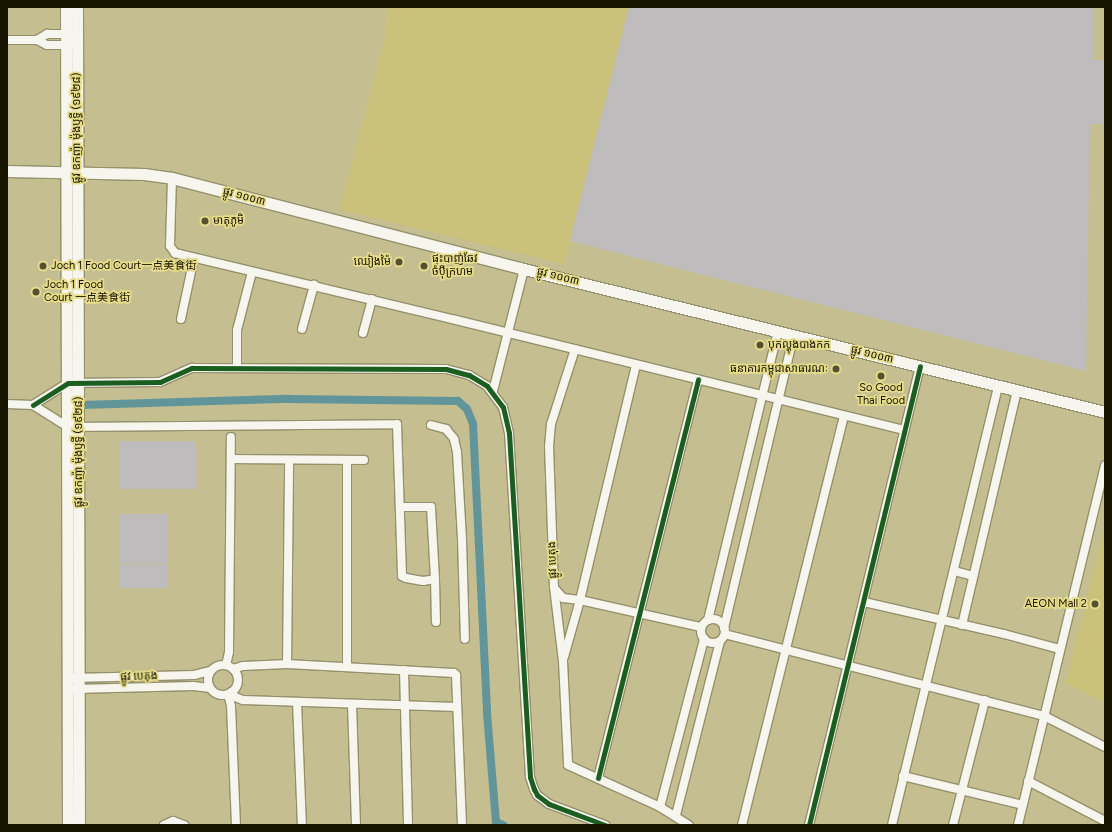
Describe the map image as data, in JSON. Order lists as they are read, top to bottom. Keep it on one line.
{"streets":{"main road":["ផ្លូវ ឧកញ៉ា ម៉ុងឫទ្ធី (១៩២៨)","ផ្លូវ ១០០៣"],"street":["ផ្លូវ បេតុង"]},"crossings":[["ផ្លូវ ឧកញ៉ា ម៉ុងឫទ្ធី (១៩២៨)","ផ្លូវ ១០០៣"],["ផ្លូវ ឧកញ៉ា ម៉ុងឫទ្ធី (១៩២៨)","ផ្លូវ បេតុង"]],"places":["មាតុភូមិ","ឈៀងម៉ៃ","Joch 1 Food Court一点美食街","ផ្ទះបាញ់ឆែវ ចំប៉ីក្រហម","Joch 1 Food Court 一点美食街","បុកល្ហុងបាងកក","ធនាគារកម្ពុជាសាធារណៈ","So Good Thai Food","AEON Mall 2"]}
